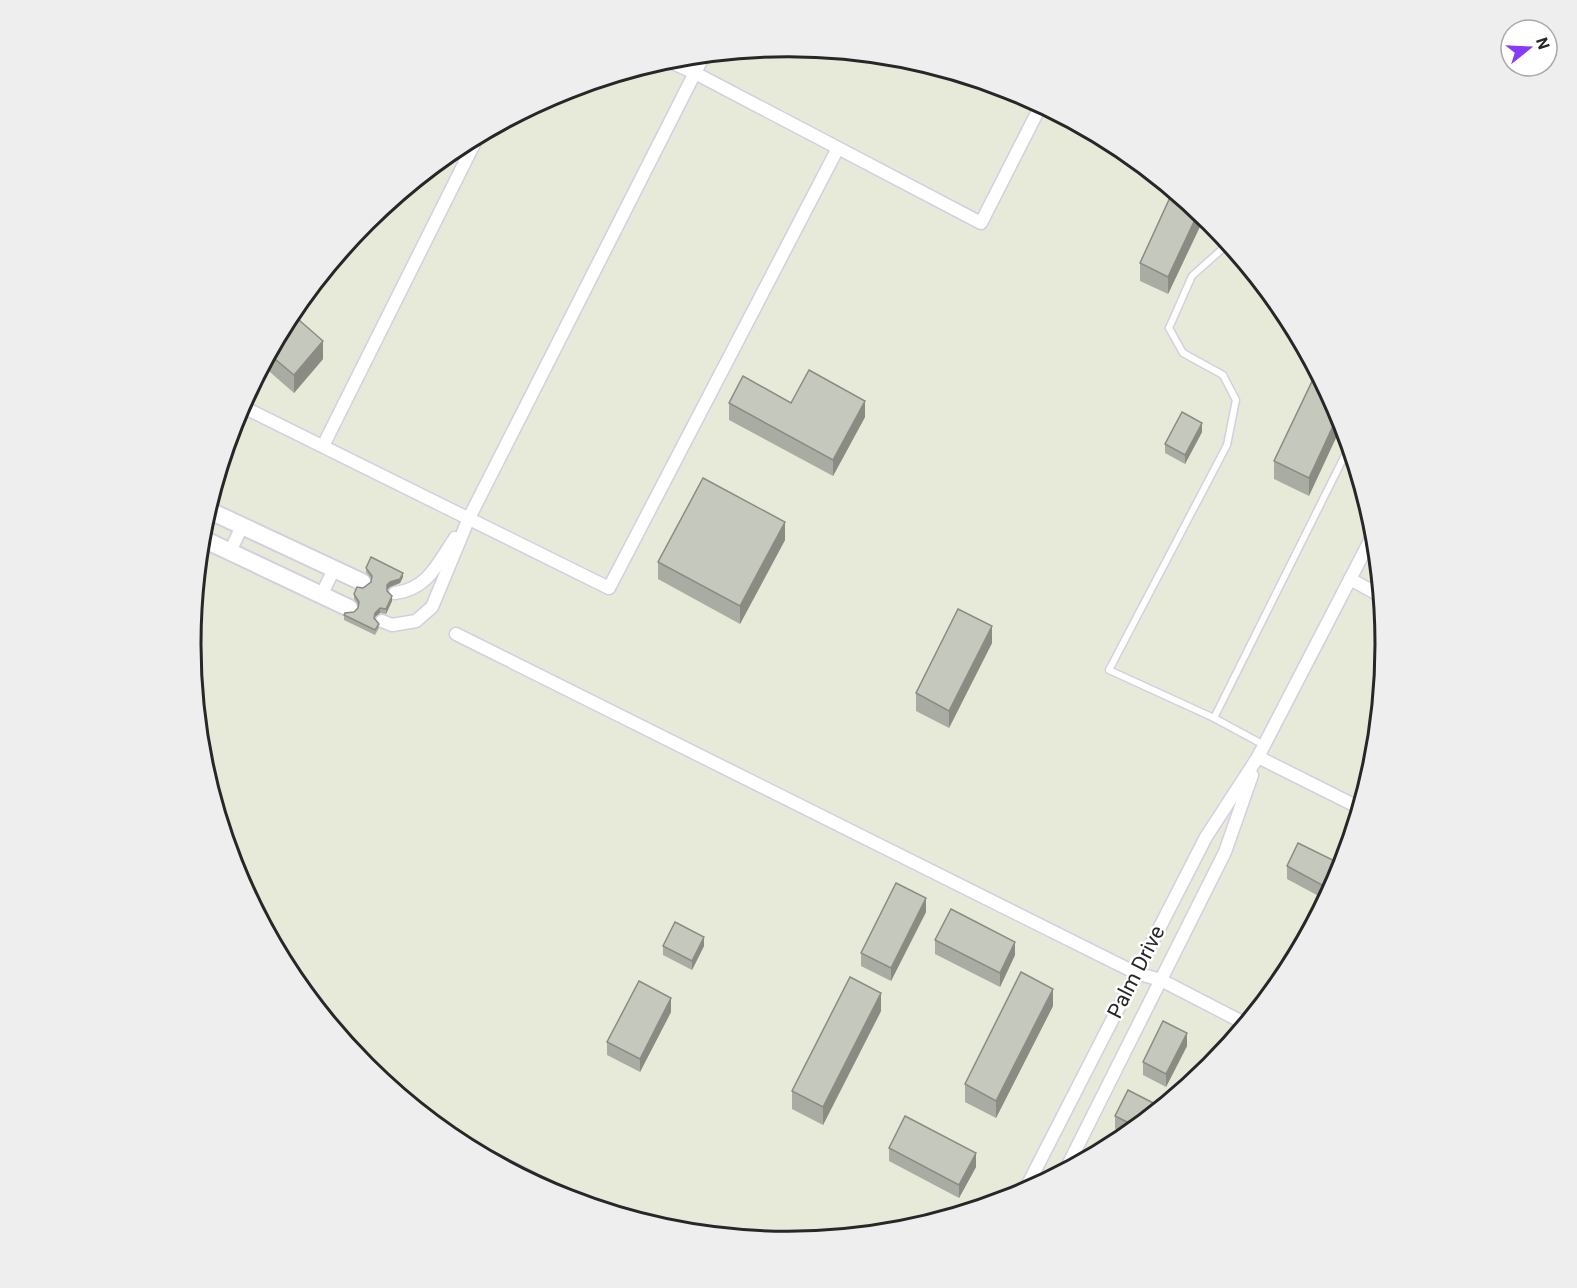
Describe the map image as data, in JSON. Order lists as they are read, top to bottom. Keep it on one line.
{"streets":{"street":["Palm Drive"]},"north":"right"}
